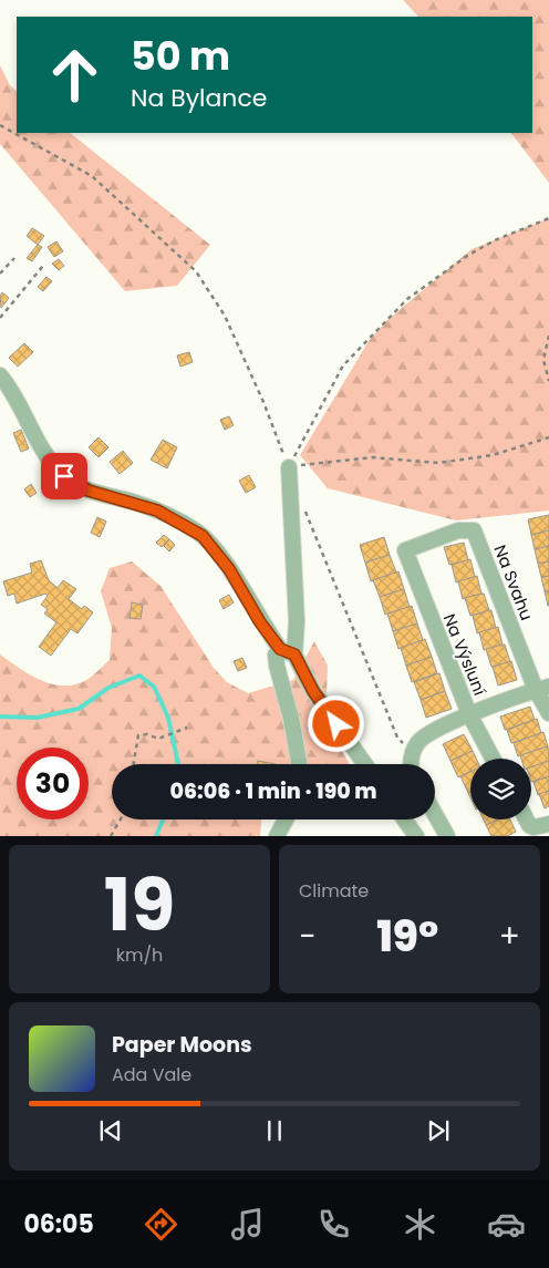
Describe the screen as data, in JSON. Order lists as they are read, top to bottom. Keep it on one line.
{"streets":{"street":["Na Svahu","Na Výsluní"]},"crossings":[["Na Svahu","Na Výsluní"]],"page":{"turn":["50 m","Na Bylance"],"limit":"30","trip":"06:06 · 1 min · 190 m","tile":[["19","km/h"],"Climate"],"heat":["−","19°","+"],"song":["Paper Moons","Ada Vale"],"tabs":"06:05"}}
